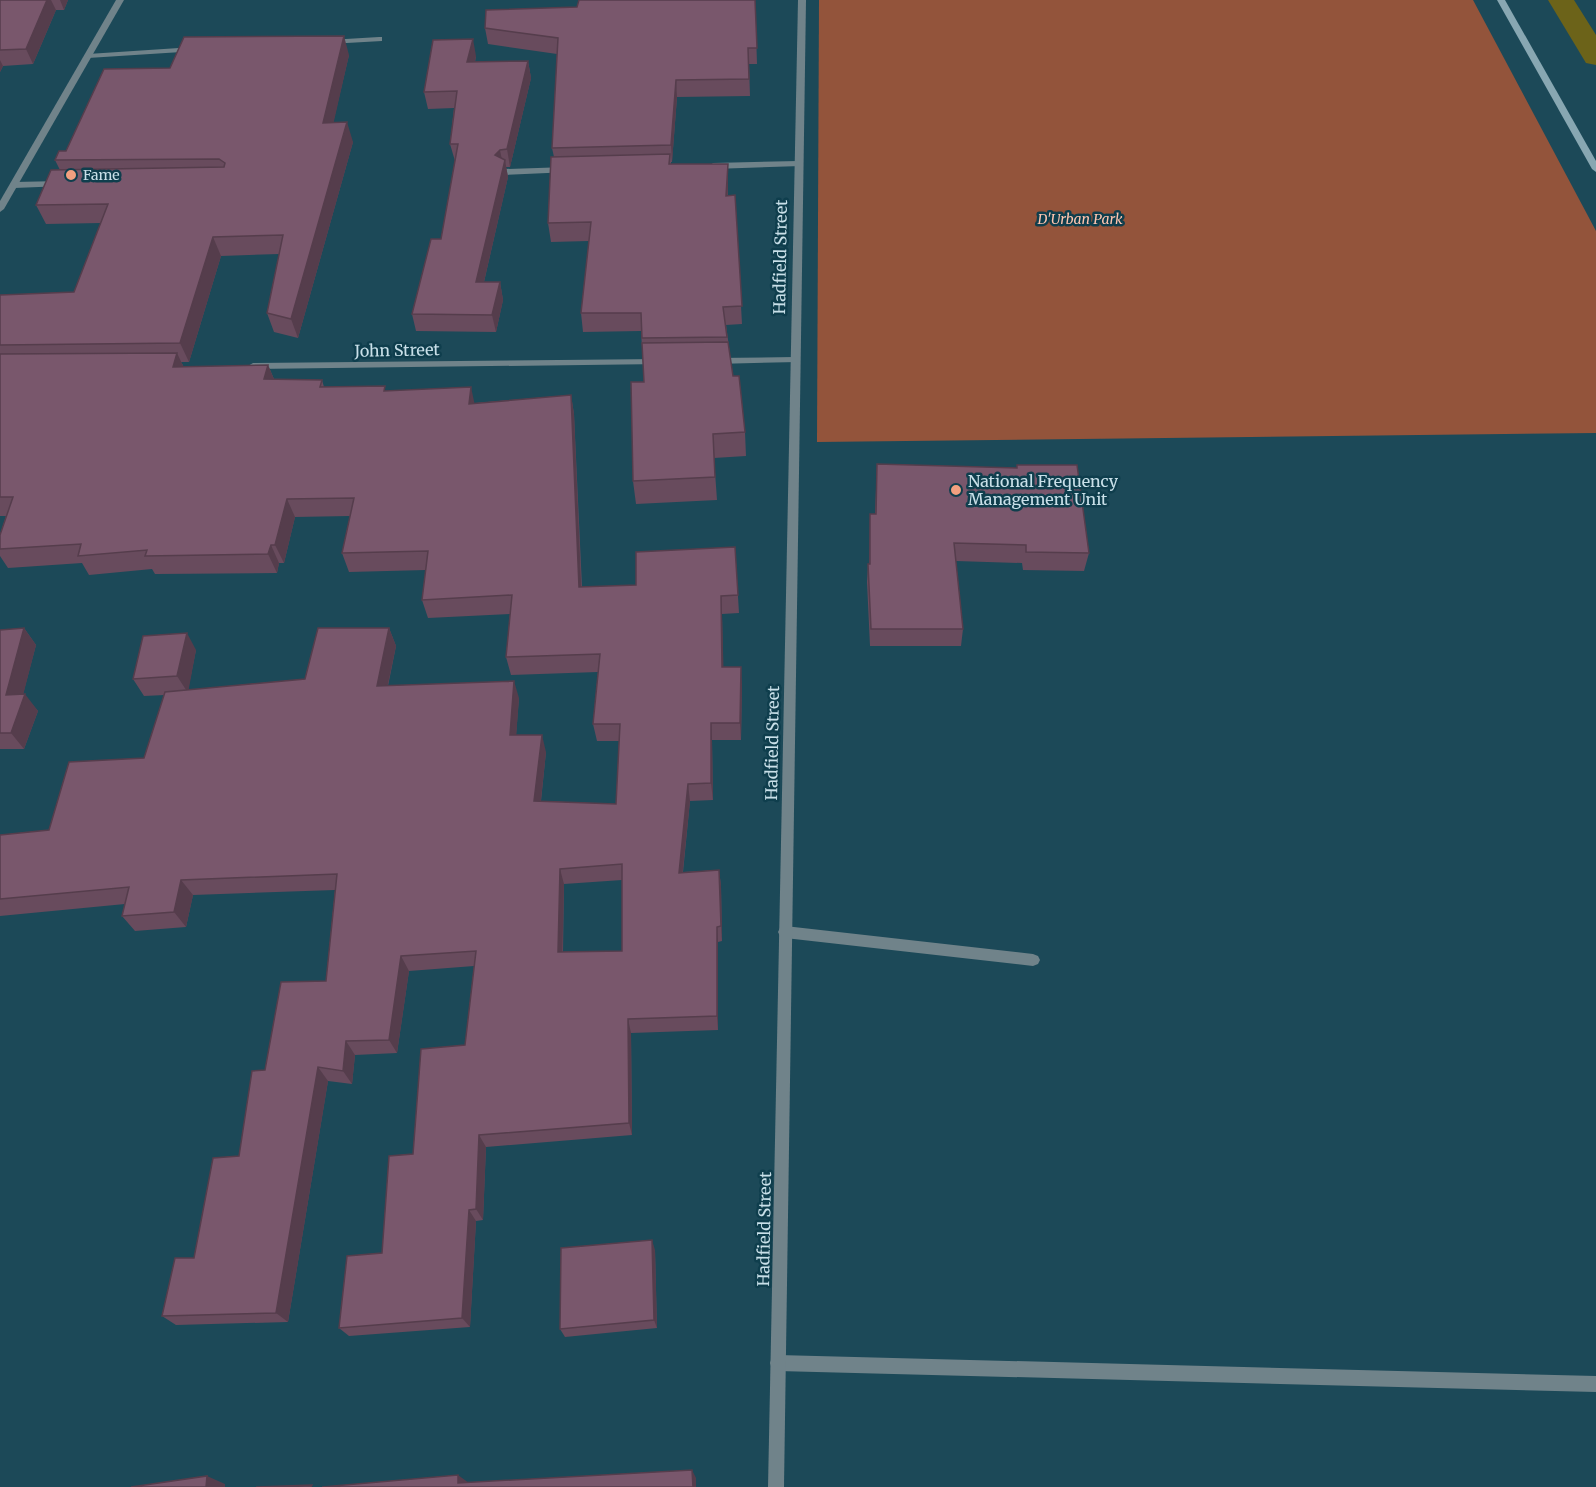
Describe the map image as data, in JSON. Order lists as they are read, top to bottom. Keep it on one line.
{"streets":{"street":["Hadfield Street","John Street"]},"parks":["D'Urban Park"],"places":["Fame","National Frequency Management Unit"]}
